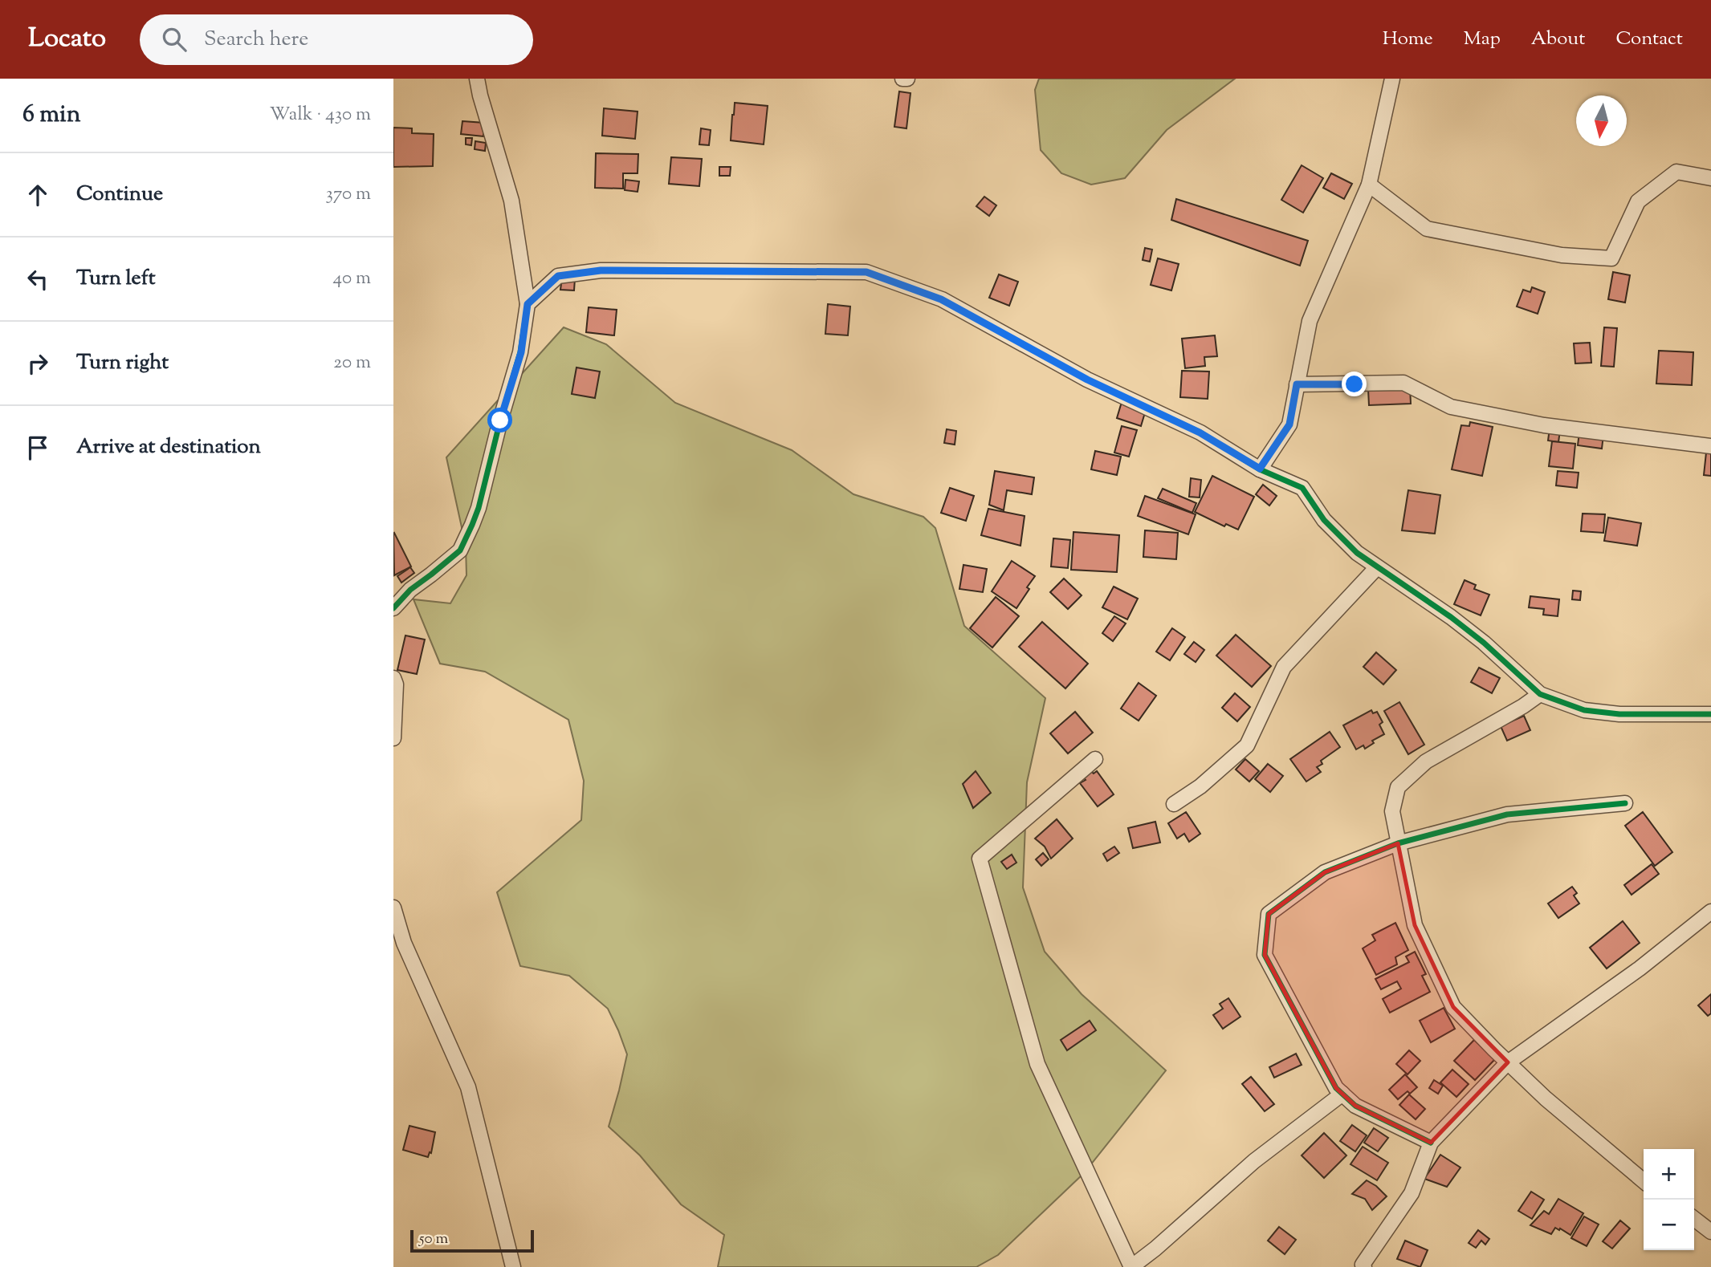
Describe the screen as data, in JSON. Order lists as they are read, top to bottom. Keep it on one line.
{"scale_bar":"50 m","north":"bottom","page":{"header":"Locato","search":"Search here","nav":["Home","Map","About","Contact"],"heading":["6 min","Walk · 430 m"],"list":[["Continue","370 m"],["Turn left","40 m"],["Turn right","20 m"],"Arrive at destination"],"map_buttons":["+","−"],"scale":"50 m"}}
